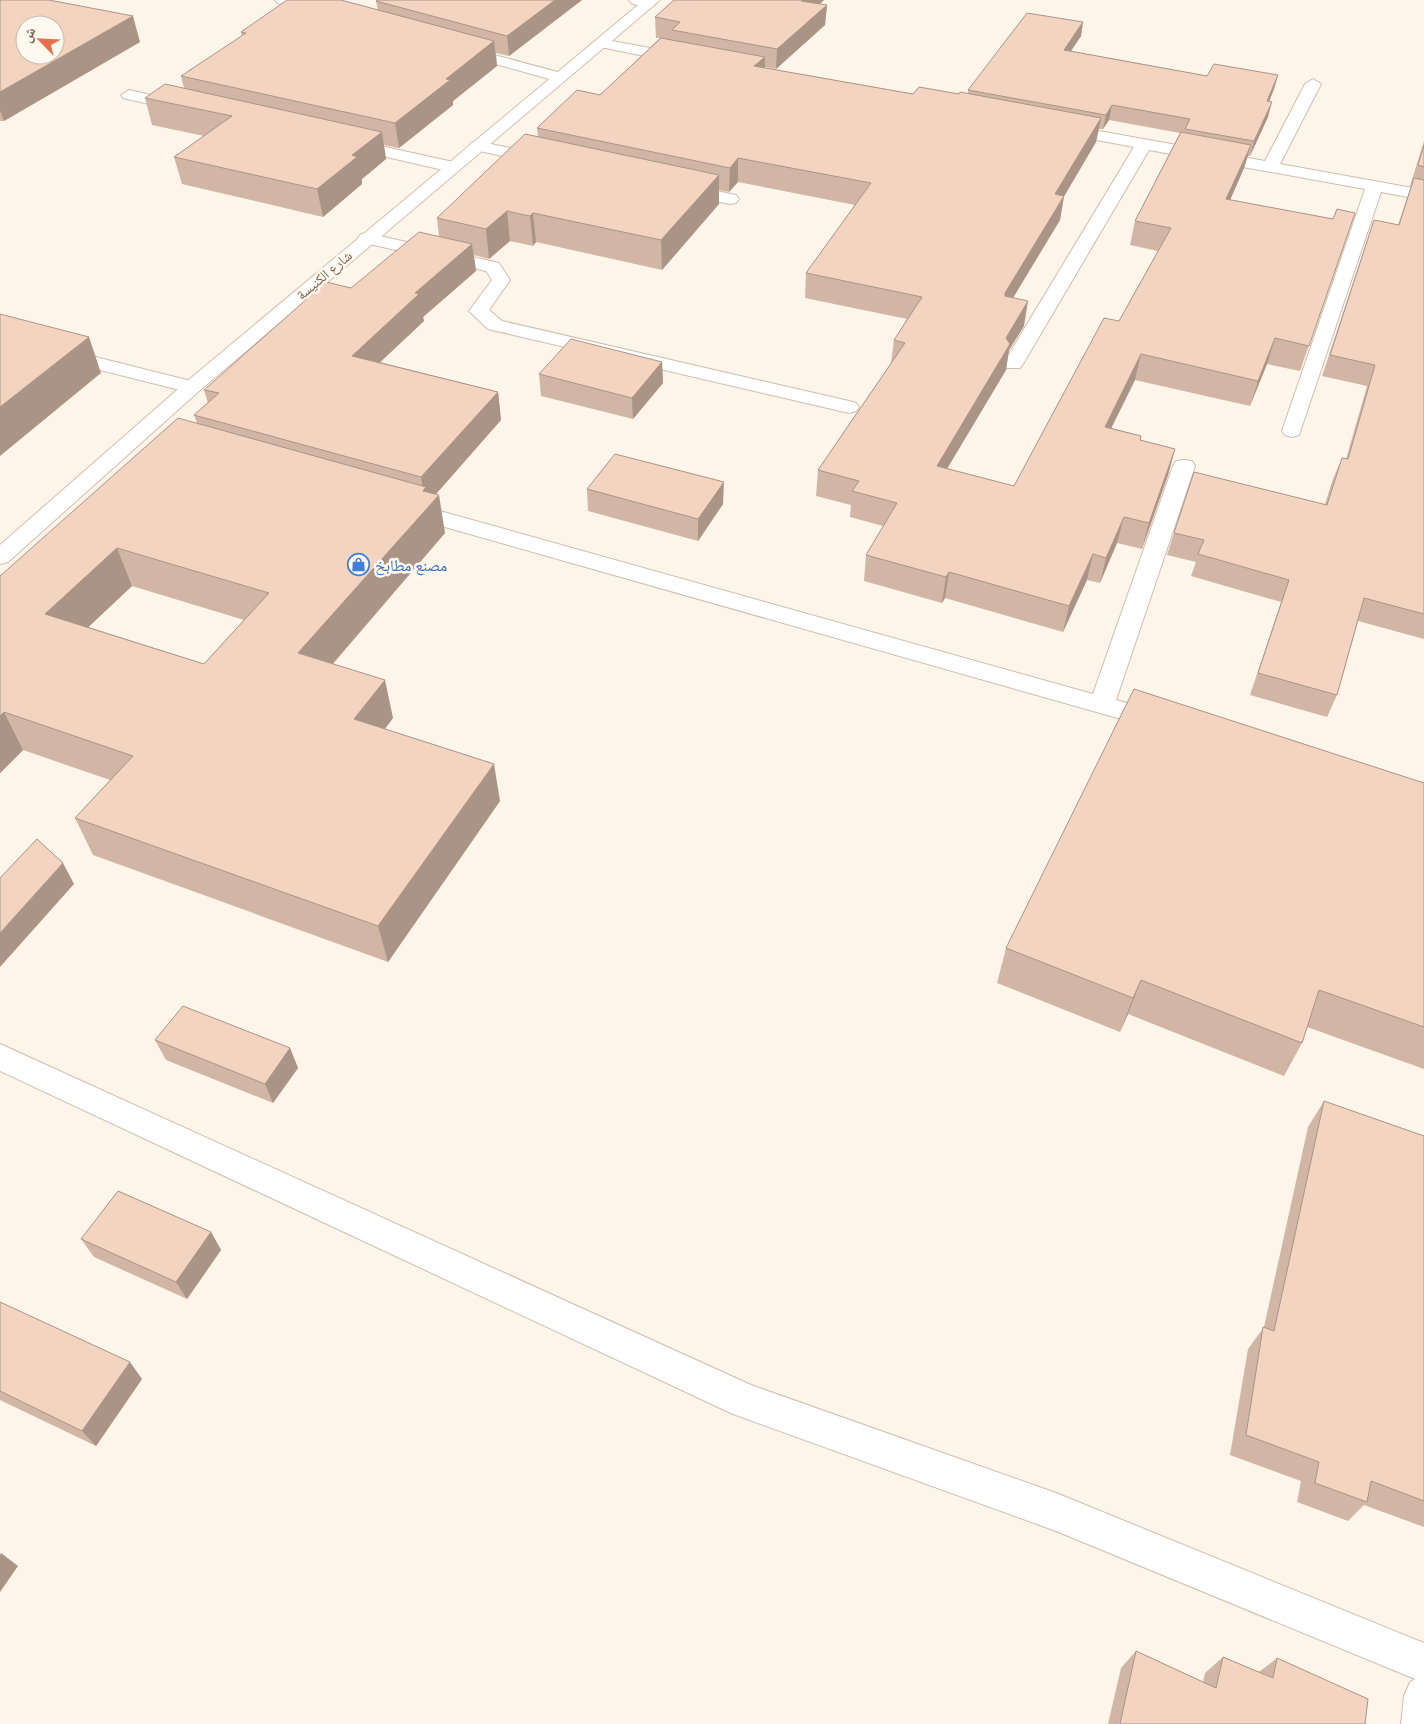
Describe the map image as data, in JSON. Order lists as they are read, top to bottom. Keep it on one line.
{"streets":{"street":["شارع الكنيسة"]},"places":{"shop":["مصنع مطابخ"]},"north":"top left"}
